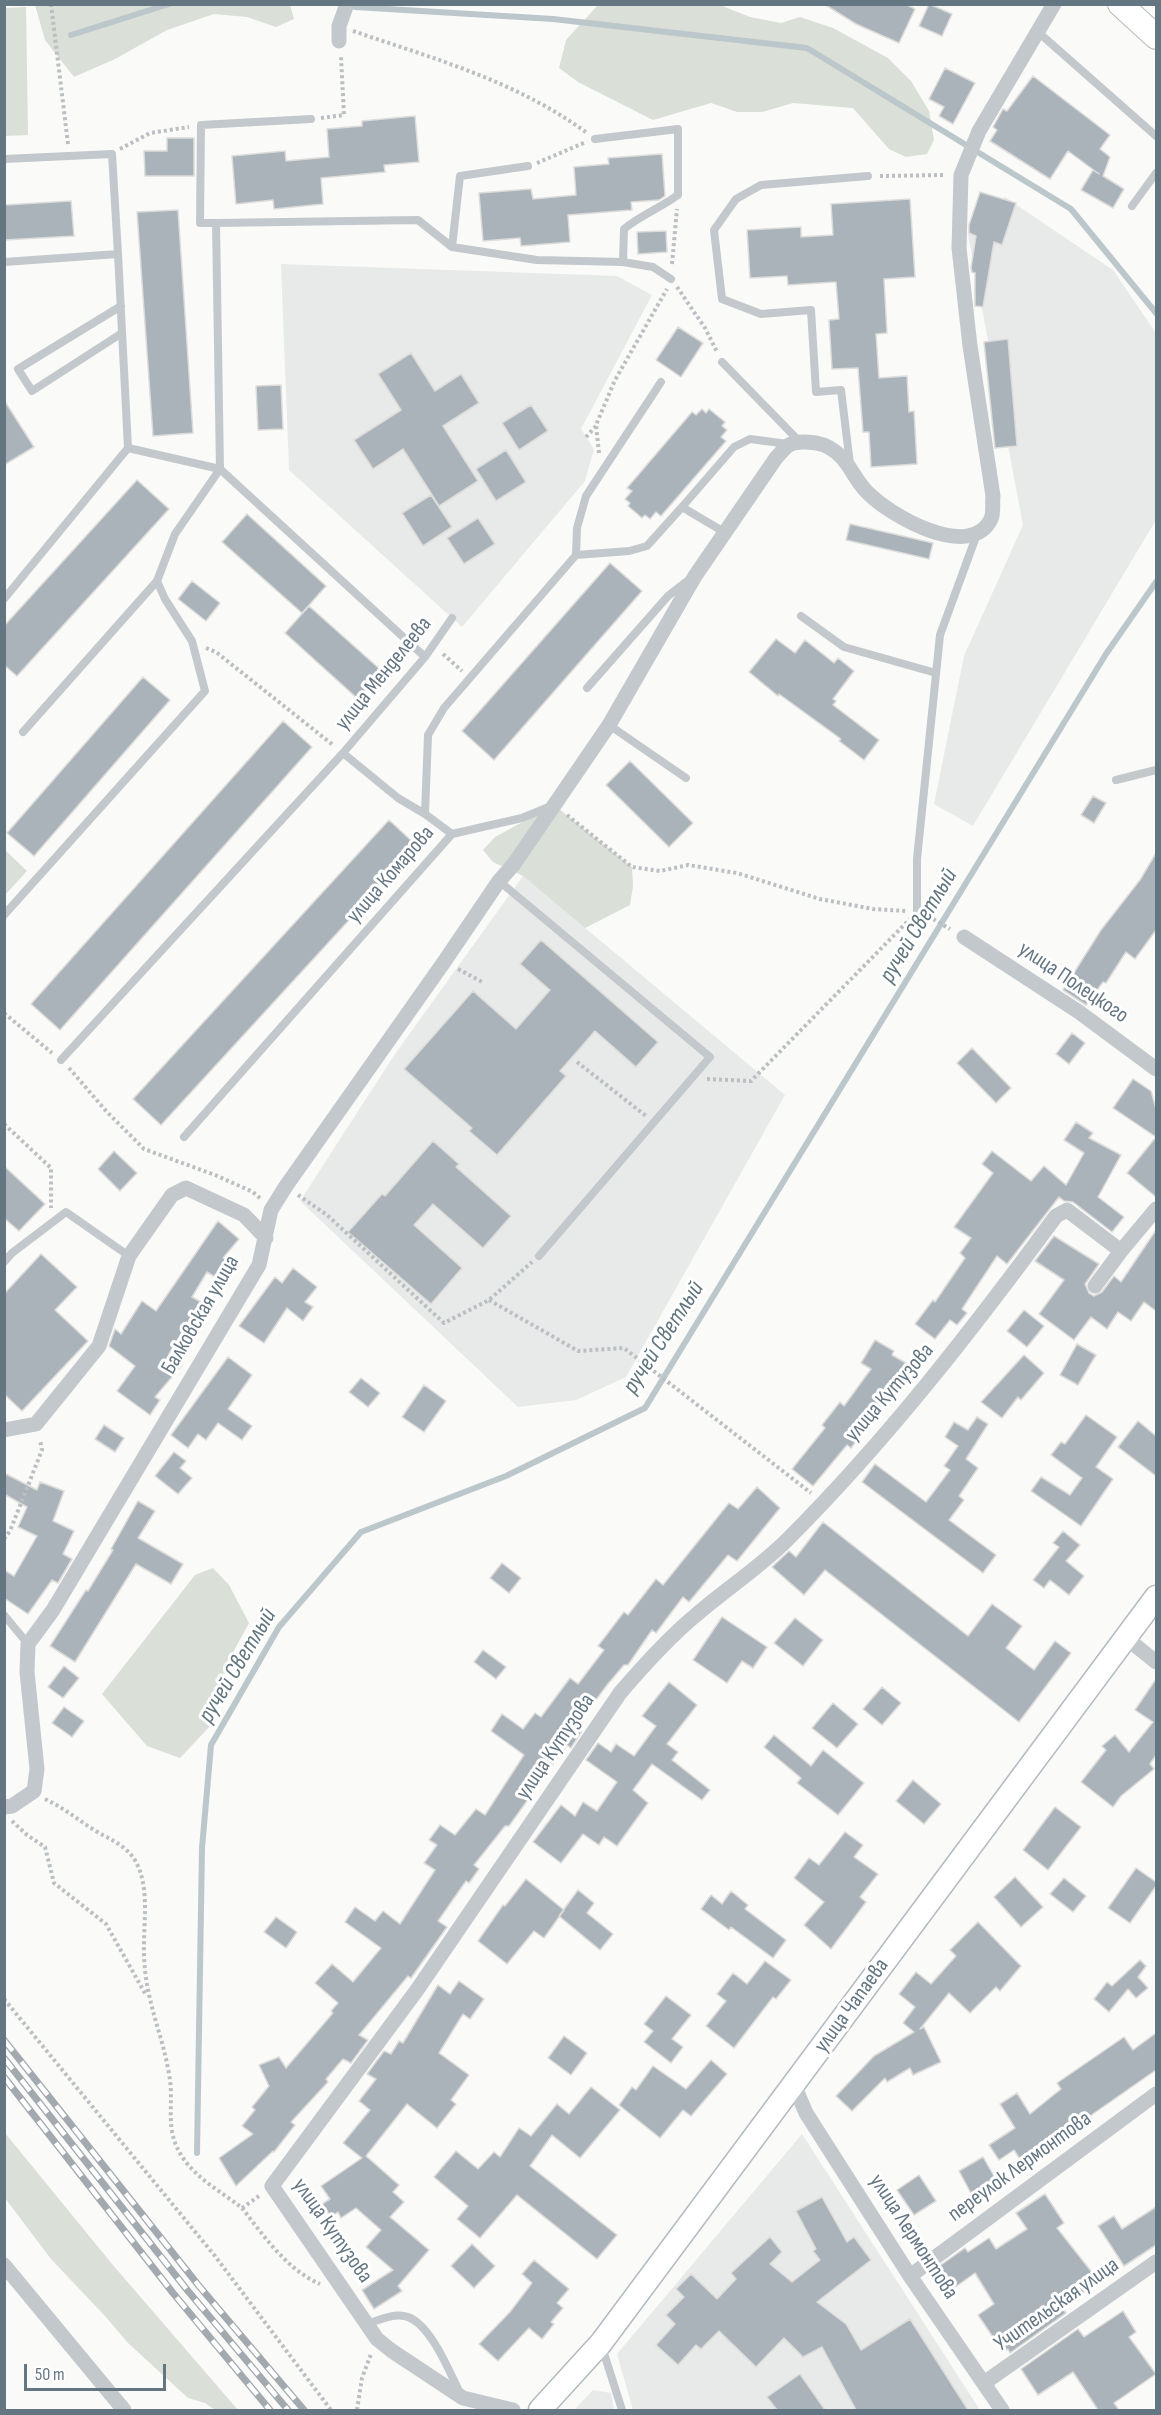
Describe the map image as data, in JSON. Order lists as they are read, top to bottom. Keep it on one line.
{"streets":{"street":["улица Полецкого","Балковская улица","улица Кутузова","улица Чапаева","переулок Лермонтова","улица Лермонтова","Учительская улица"],"lane":["улица Менделеева","улица Комарова"]},"crossings":[["улица Менделеева","улица Комарова"],["улица Чапаева","улица Лермонтова"],["переулок Лермонтова","улица Лермонтова"],["улица Лермонтова","Учительская улица"]],"water":["ручей Светлый"],"scale_bar":"50 m"}
